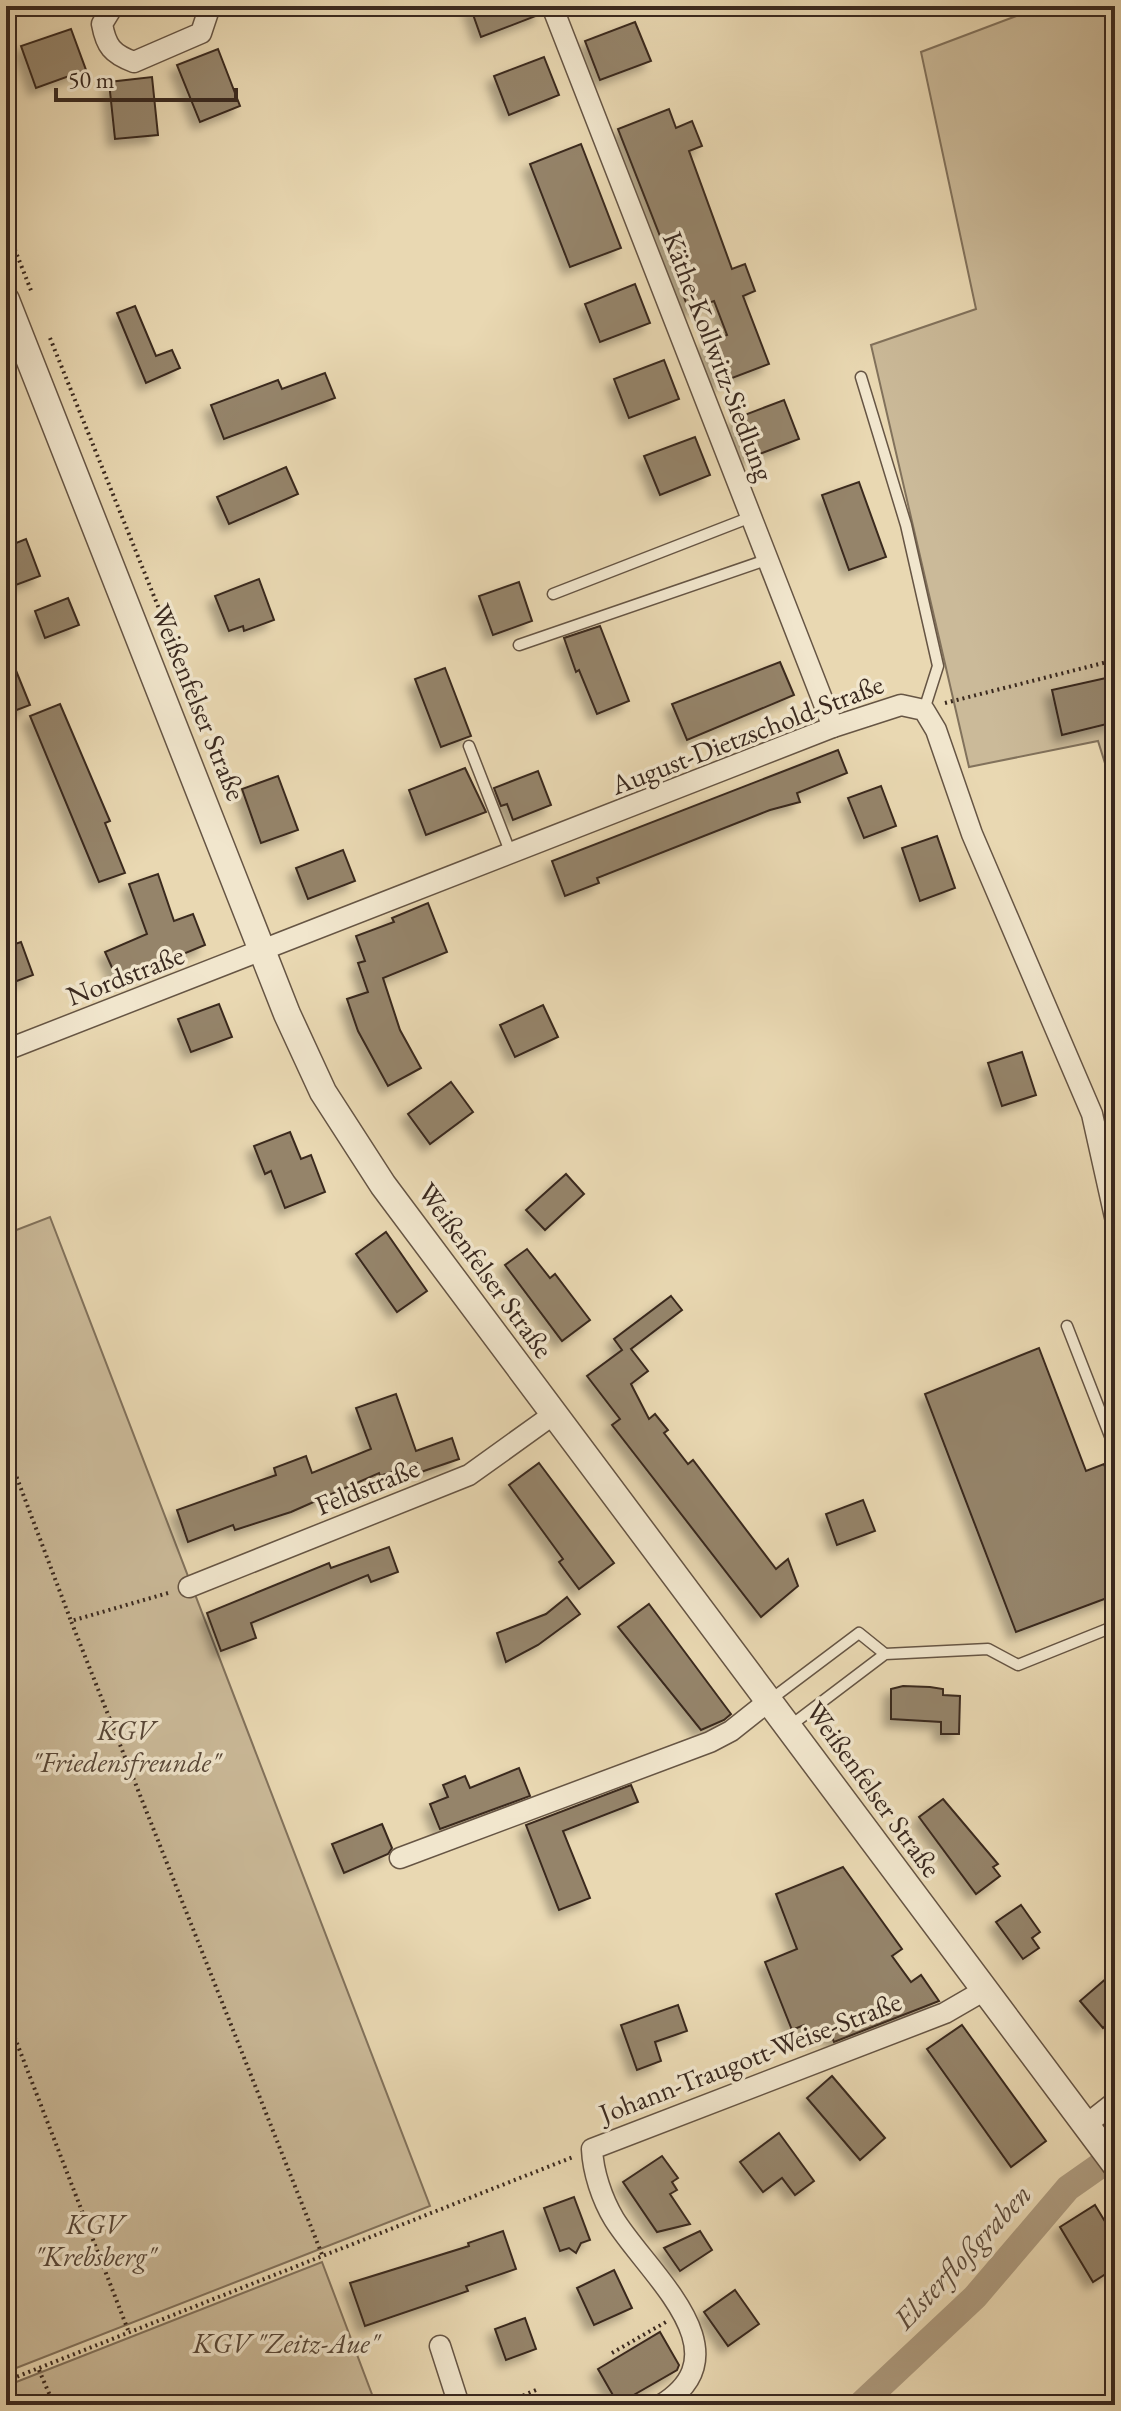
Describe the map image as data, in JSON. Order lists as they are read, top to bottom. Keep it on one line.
{"streets":{"street":["Käthe-Kollwitz-Siedlung","Weißenfelser Straße","August-Dietzschold-Straße","Nordstraße","Feldstraße","Johann-Traugott-Weise-Straße"]},"crossings":[["Käthe-Kollwitz-Siedlung","August-Dietzschold-Straße"],["Weißenfelser Straße","August-Dietzschold-Straße"],["Weißenfelser Straße","Nordstraße"],["Weißenfelser Straße","Feldstraße"],["Weißenfelser Straße","Johann-Traugott-Weise-Straße"],["August-Dietzschold-Straße","Nordstraße"]],"water":["Elsterfloßgraben"],"parks":["KGV \"Friedensfreunde\"","KGV \"Krebsberg\"","KGV \"Zeitz-Aue\""],"scale_bar":"50 m"}
